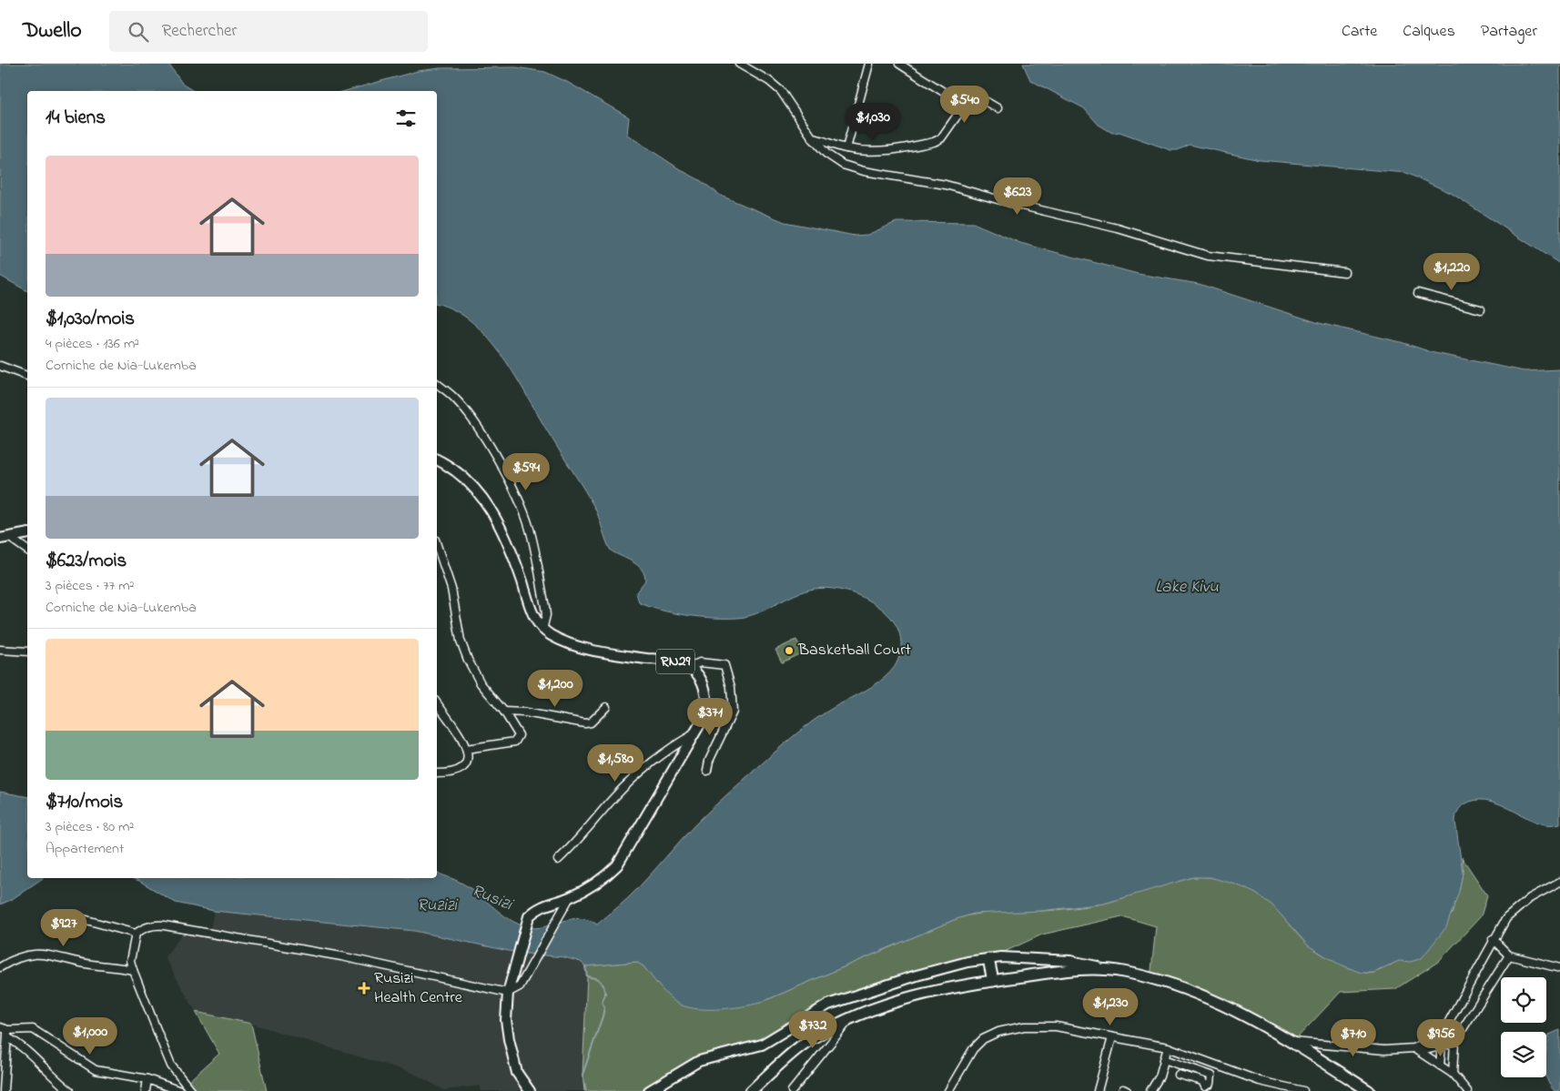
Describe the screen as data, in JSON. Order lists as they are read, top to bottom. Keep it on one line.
{"streets":{"main road":["RN29"]},"water":["Lake Kivu","Rusizi","Ruzizi"],"places":{"other":["Basketball Court"],"health":["Rusizi Health Centre"]},"page":{"header":"Dwello","search":"Rechercher","nav":["Carte","Calques","Partager"],"price":["$540","$1,030","$623","$1,220","$594","$1,200","$371","$1,580","$927","$1,230","$732","$1,000","$710","$956"],"heading":"14 biens","list":[{"name":"$1,030/mois","note":"4 pièces · 136 m² · Corniche de Nia-Lukemba"},{"name":"$623/mois","note":"3 pièces · 77 m² · Corniche de Nia-Lukemba"},{"name":"$710/mois","note":"3 pièces · 80 m² · Appartement"}]}}
